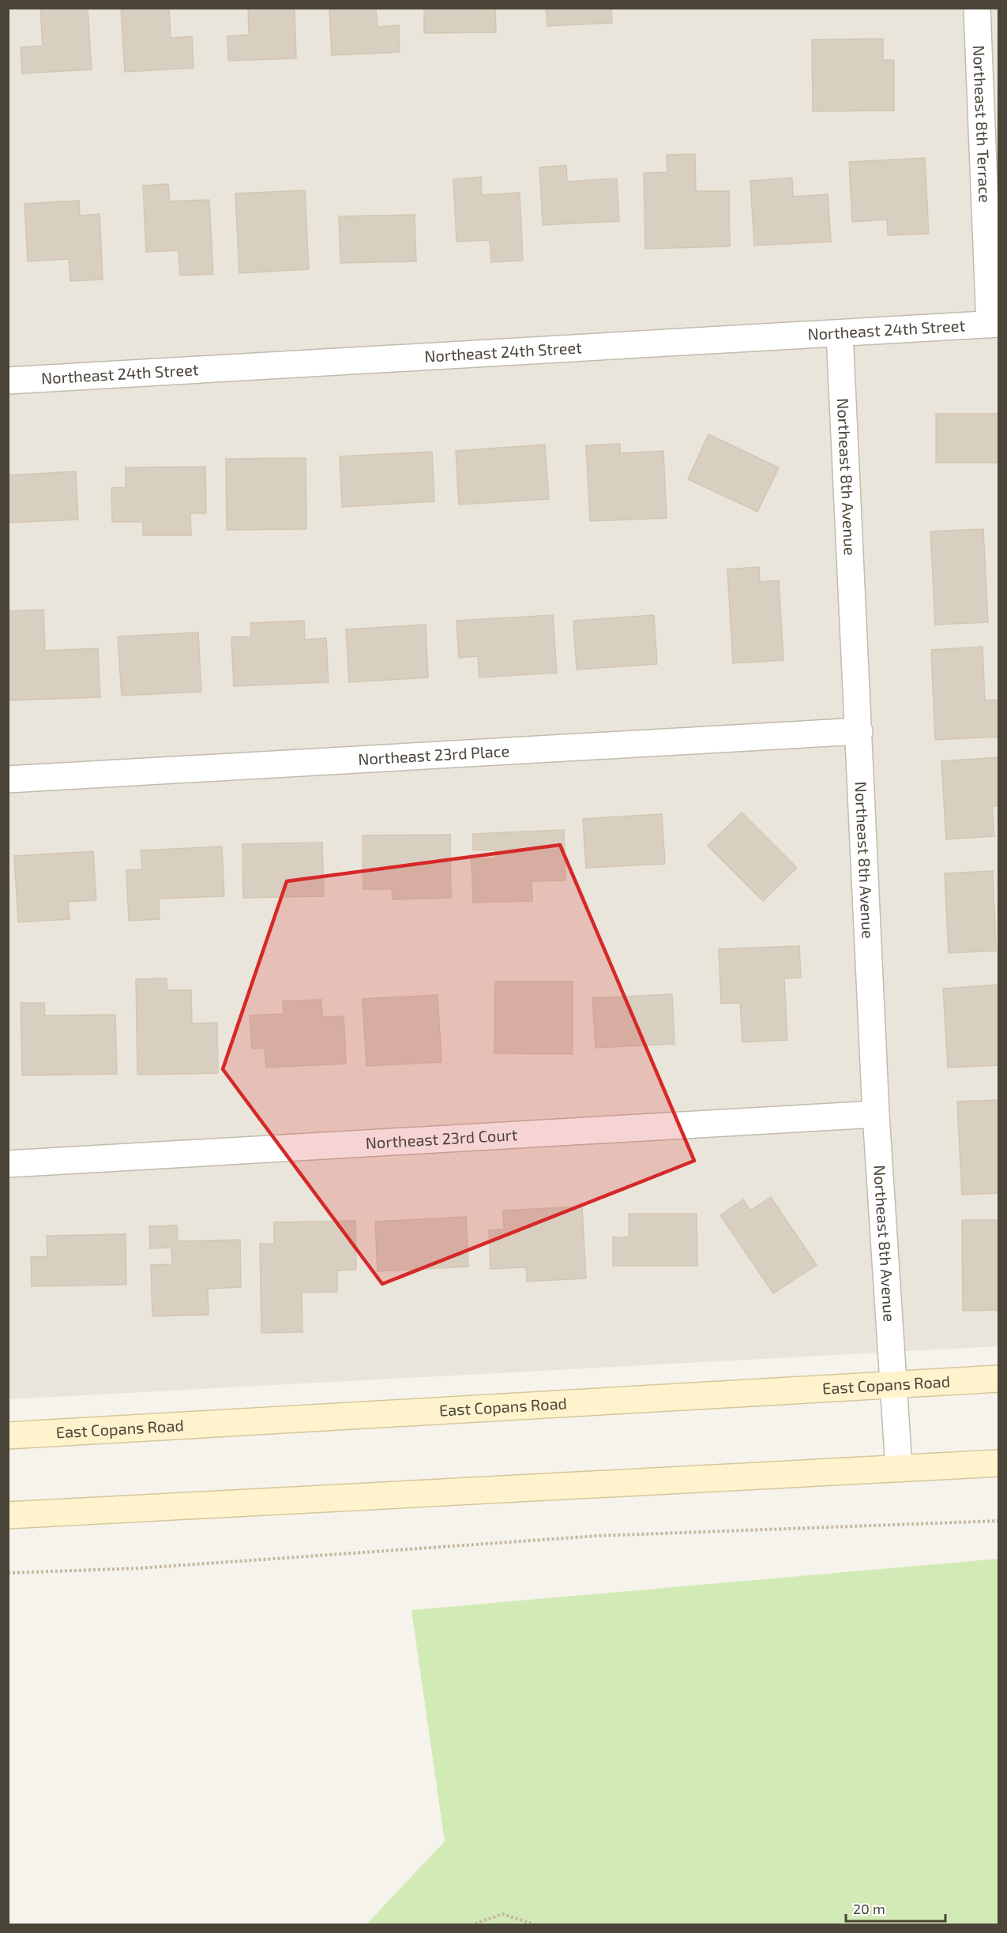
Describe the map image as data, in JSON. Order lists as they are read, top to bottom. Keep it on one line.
{"streets":{"main road":["East Copans Road"],"street":["Northeast 8th Terrace","Northeast 24th Street","Northeast 8th Avenue","Northeast 23rd Place","Northeast 23rd Court"]},"crossings":[["Northeast 8th Terrace","Northeast 24th Street"],["Northeast 24th Street","Northeast 8th Avenue"],["Northeast 8th Avenue","Northeast 23rd Place"],["Northeast 8th Avenue","Northeast 23rd Court"],["Northeast 8th Avenue","East Copans Road"]],"scale_bar":"20 m"}
